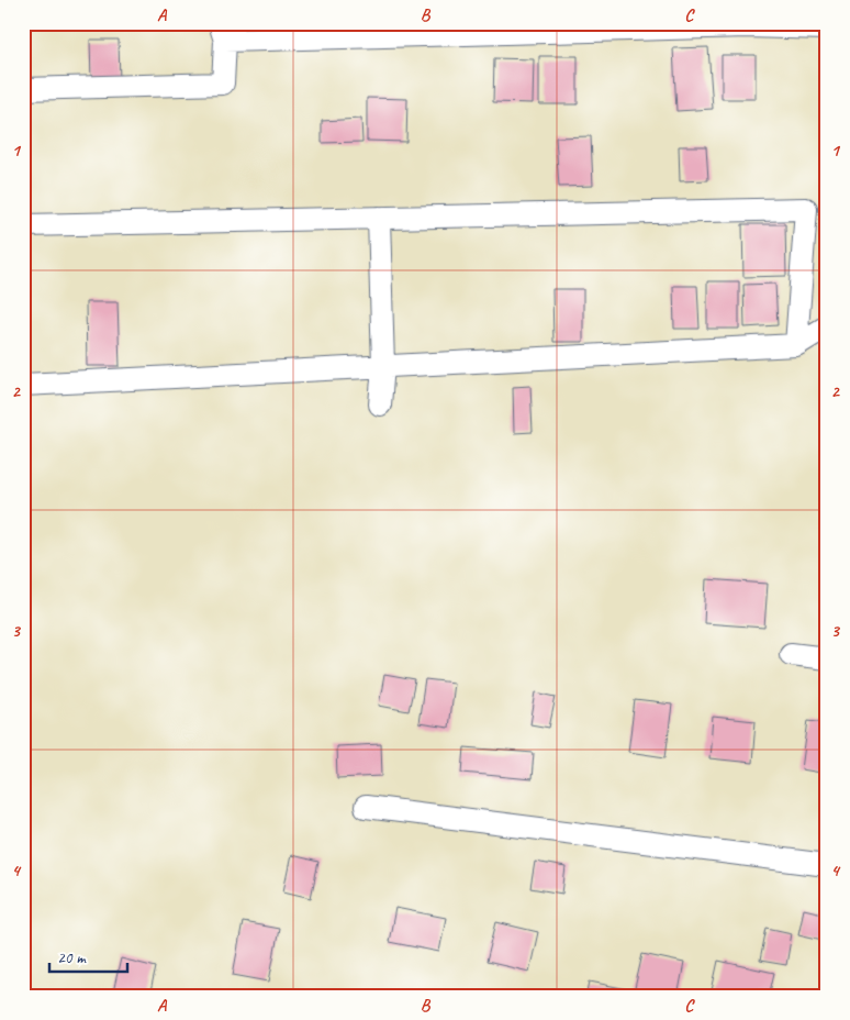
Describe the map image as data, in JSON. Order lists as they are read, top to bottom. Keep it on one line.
{"scale_bar":"20 m","grid":{"columns":["A","B","C"],"rows":["1","2","3","4"]}}
